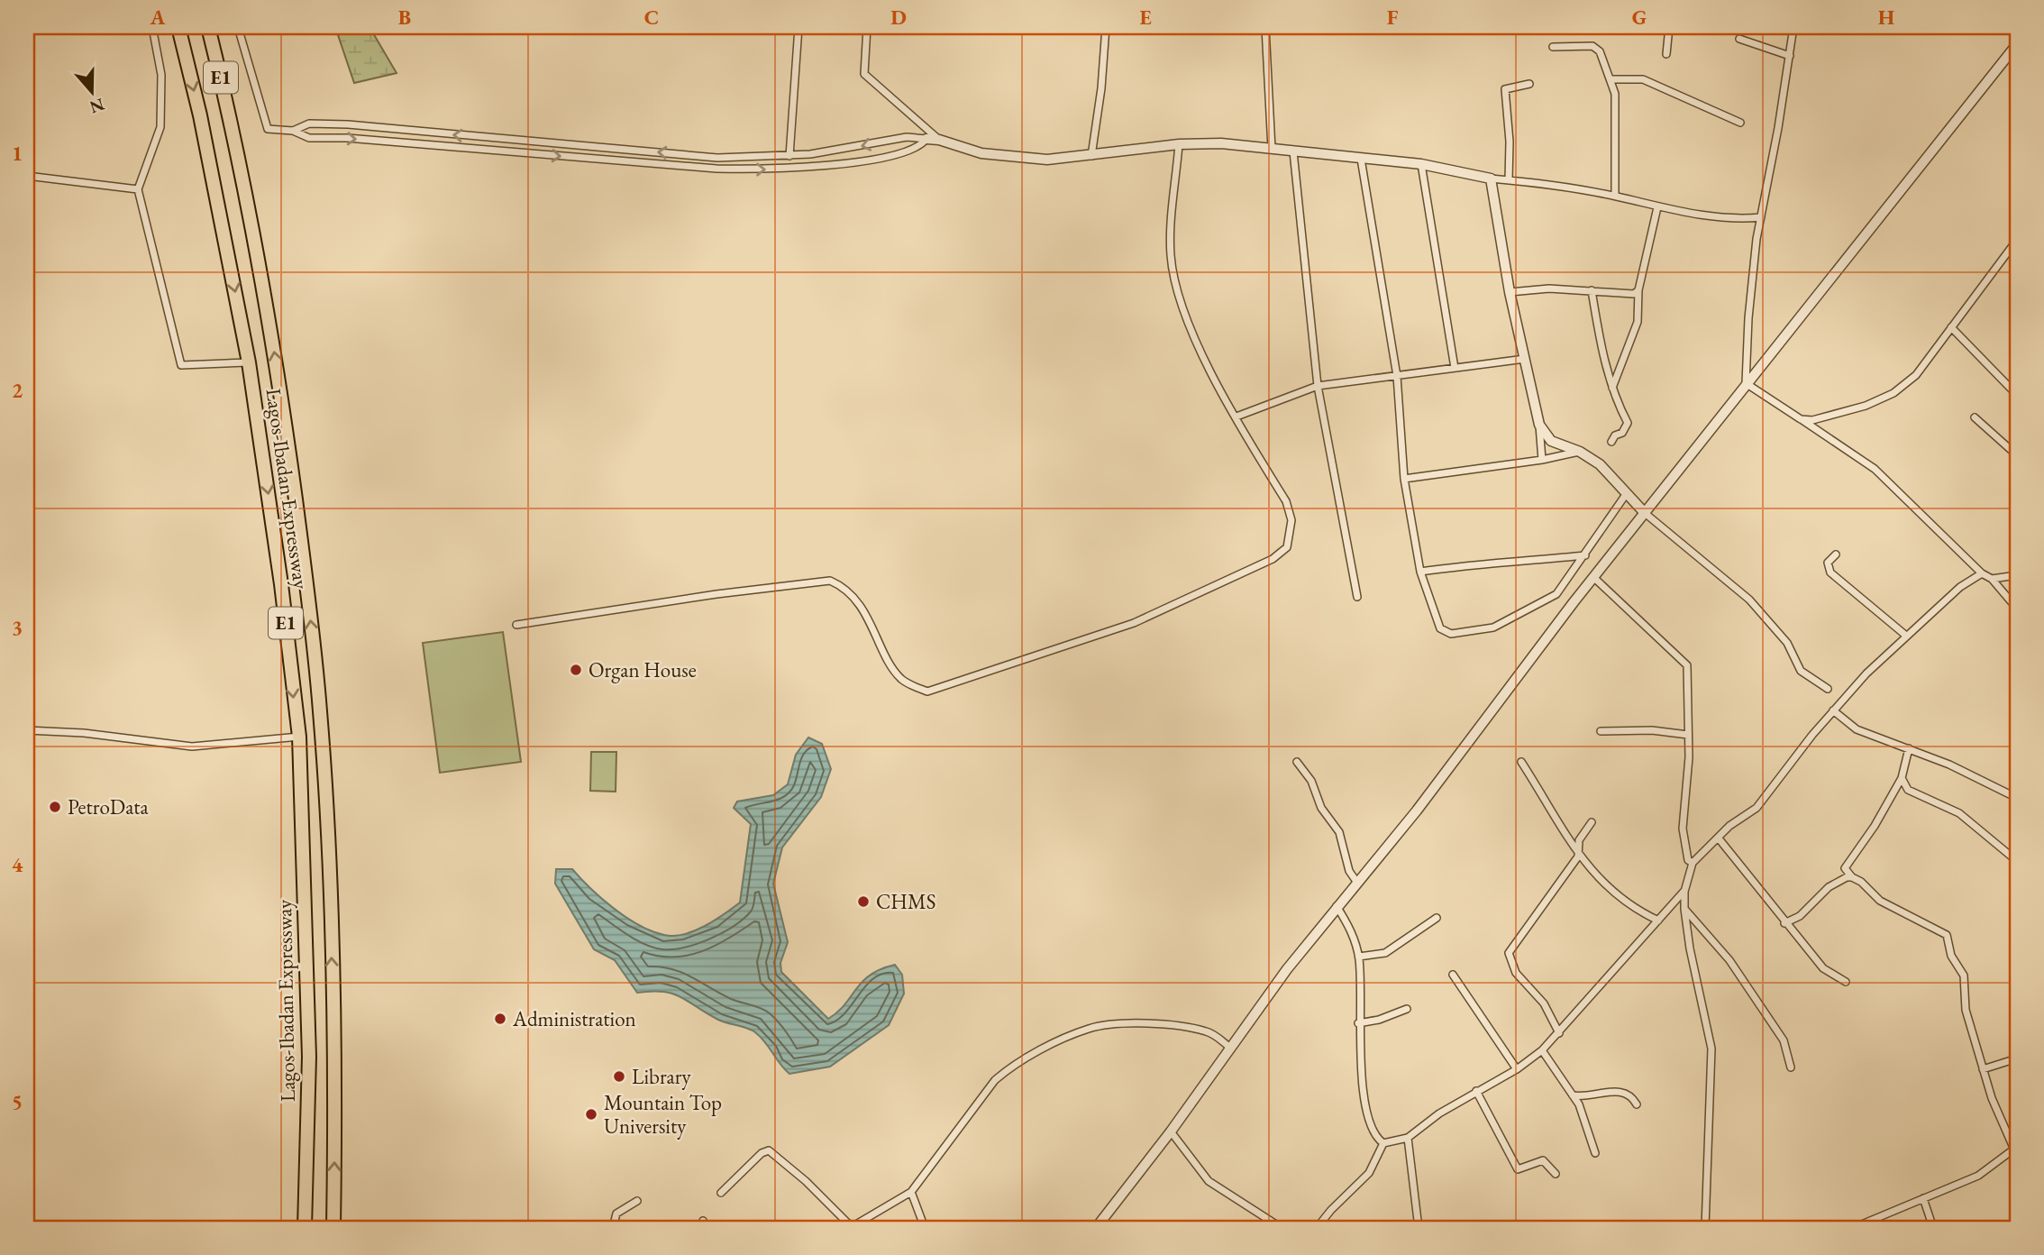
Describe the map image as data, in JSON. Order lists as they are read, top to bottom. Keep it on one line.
{"streets":{"highway":["E1","Lagos-Ibadan Expressway"]},"places":["Organ House","PetroData","CHMS","Administration","Library","Mountain Top University"],"north":"bottom","grid":{"columns":["A","B","C","D","E","F","G","H"],"rows":["1","2","3","4","5"]}}
